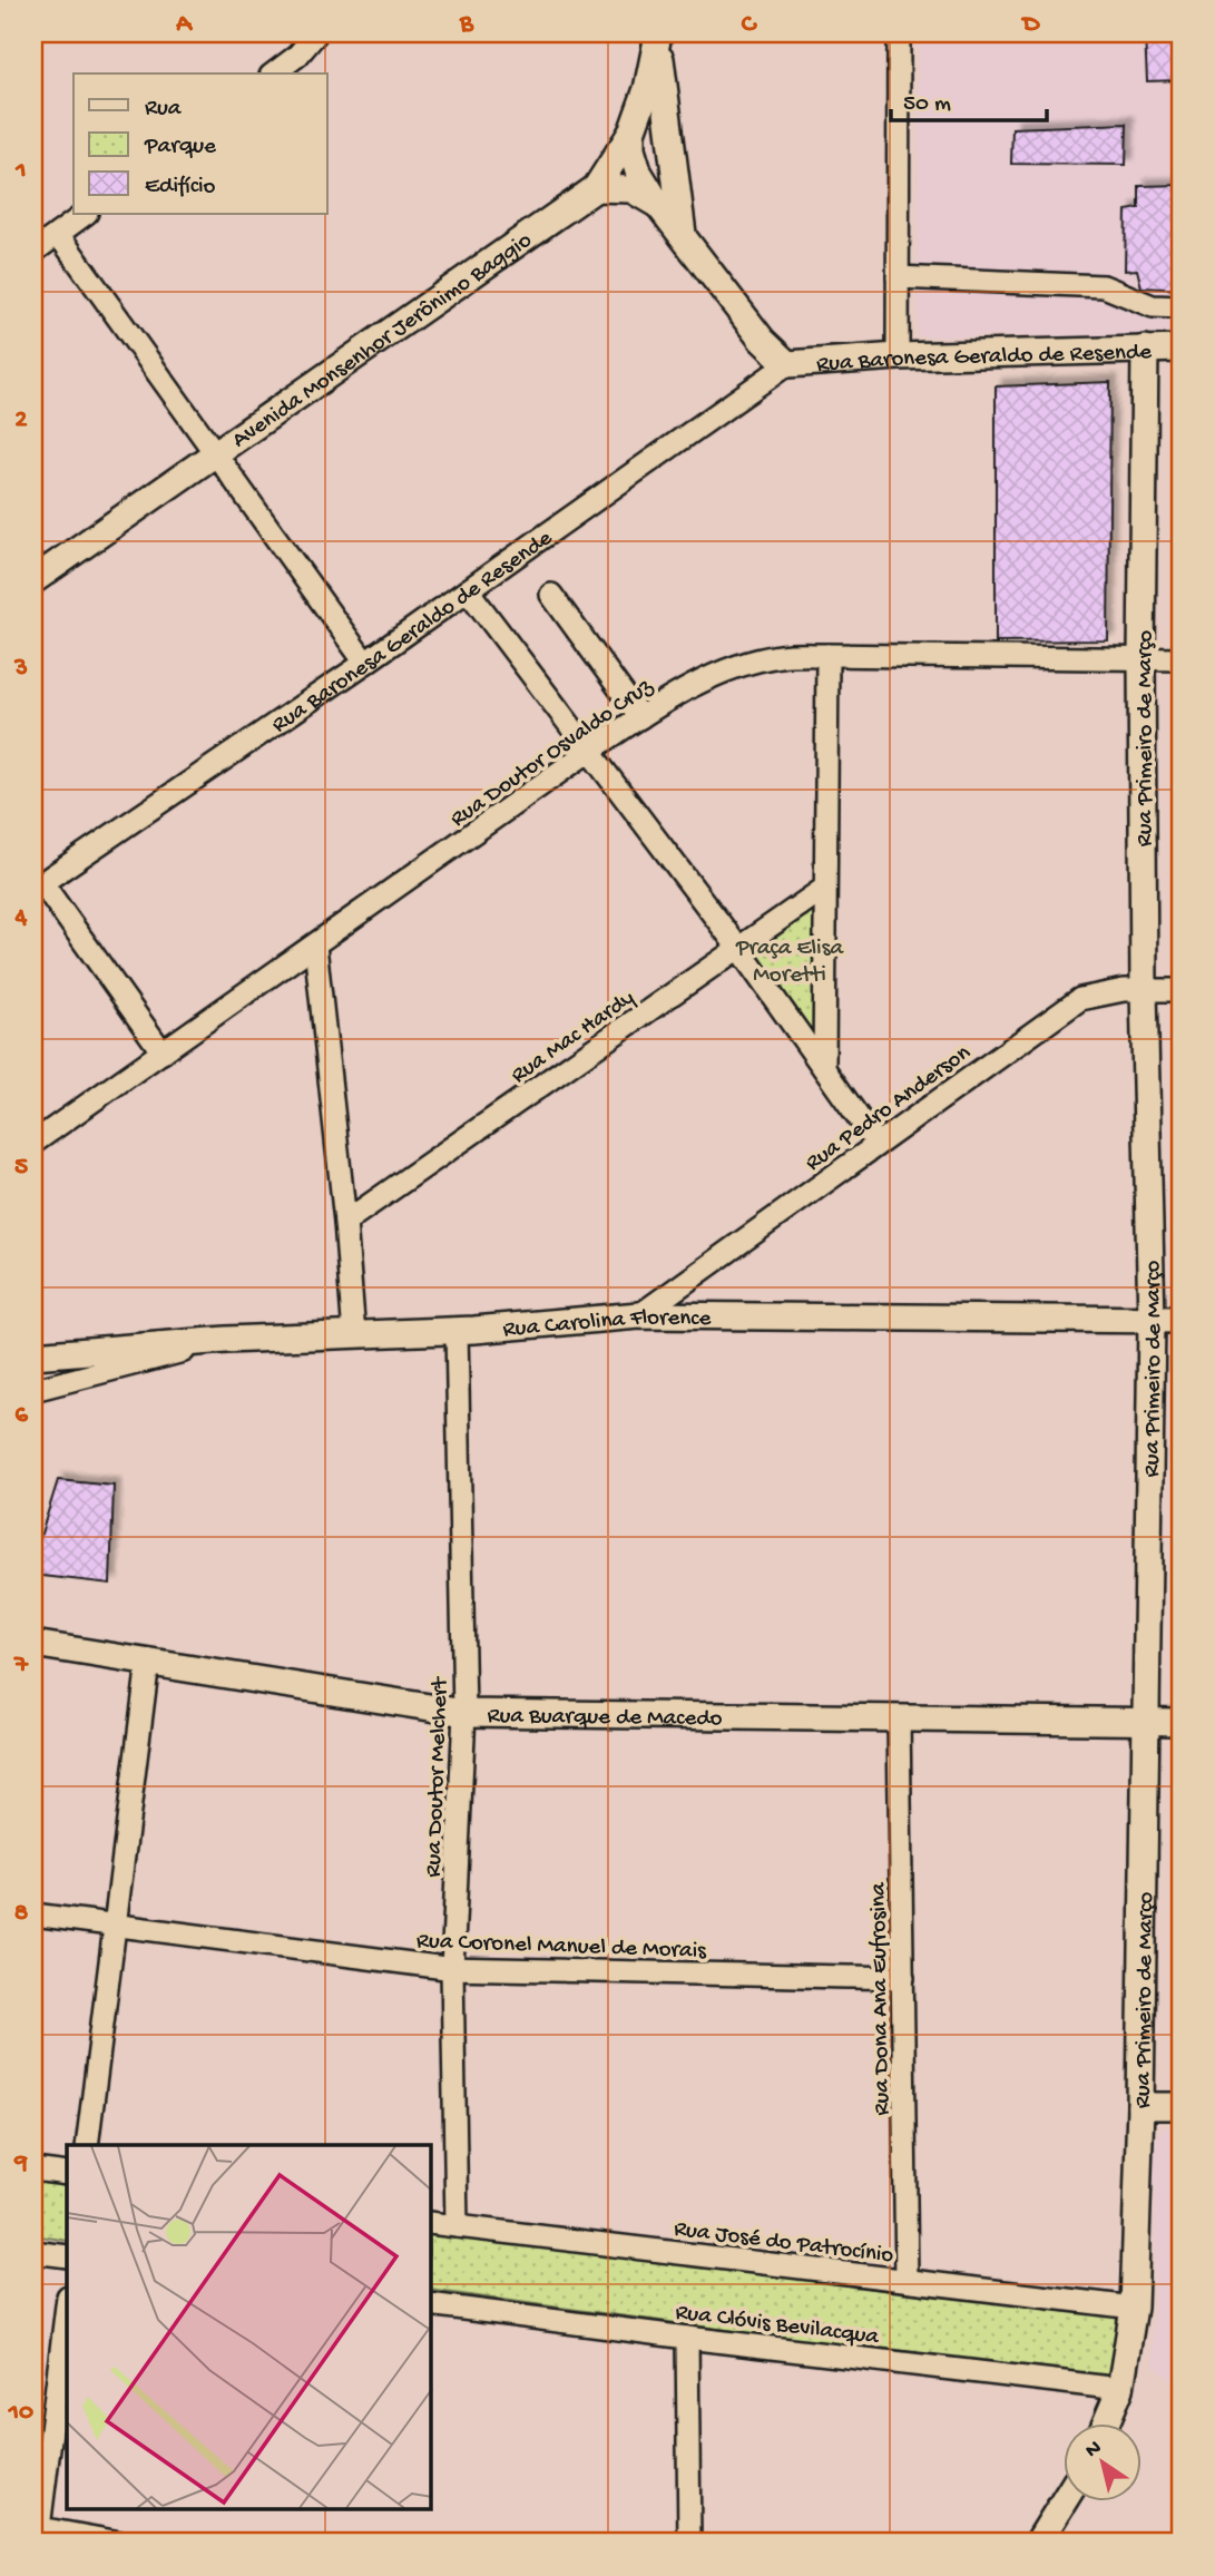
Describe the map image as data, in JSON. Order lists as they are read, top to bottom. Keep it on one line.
{"streets":{"main road":["Avenida Monsenhor Jerônimo Baggio","Rua Baronesa Geraldo de Resende","Rua Primeiro de Março","Rua Carolina Florence","Rua Buarque de Macedo"],"street":["Rua Doutor Osvaldo Cruz","Rua Mac Hardy","Rua Pedro Anderson","Rua Doutor Melchert","Rua Coronel Manuel de Morais","Rua Dona Ana Eufrosina","Rua José do Patrocínio","Rua Clóvis Bevilacqua"]},"crossings":[["Avenida Monsenhor Jerônimo Baggio","Rua Baronesa Geraldo de Resende"],["Rua Baronesa Geraldo de Resende","Rua Primeiro de Março"],["Rua Primeiro de Março","Rua Doutor Osvaldo Cruz"],["Rua Primeiro de Março","Rua Pedro Anderson"],["Rua Primeiro de Março","Rua Carolina Florence"],["Rua Primeiro de Março","Rua Buarque de Macedo"],["Rua Primeiro de Março","Rua José do Patrocínio"],["Rua Primeiro de Março","Rua Clóvis Bevilacqua"],["Rua Pedro Anderson","Rua Carolina Florence"],["Rua Carolina Florence","Rua Doutor Melchert"],["Rua Buarque de Macedo","Rua Doutor Melchert"],["Rua Buarque de Macedo","Rua Dona Ana Eufrosina"],["Rua Doutor Melchert","Rua Coronel Manuel de Morais"],["Rua Doutor Melchert","Rua José do Patrocínio"],["Rua Coronel Manuel de Morais","Rua Dona Ana Eufrosina"],["Rua Dona Ana Eufrosina","Rua José do Patrocínio"]],"parks":["Praça Elisa Moretti"],"legend":["Rua","Parque","Edifício"],"scale_bar":"50 m","north":"top left","grid":{"columns":["A","B","C","D"],"rows":["1","2","3","4","5","6","7","8","9","10"]}}
